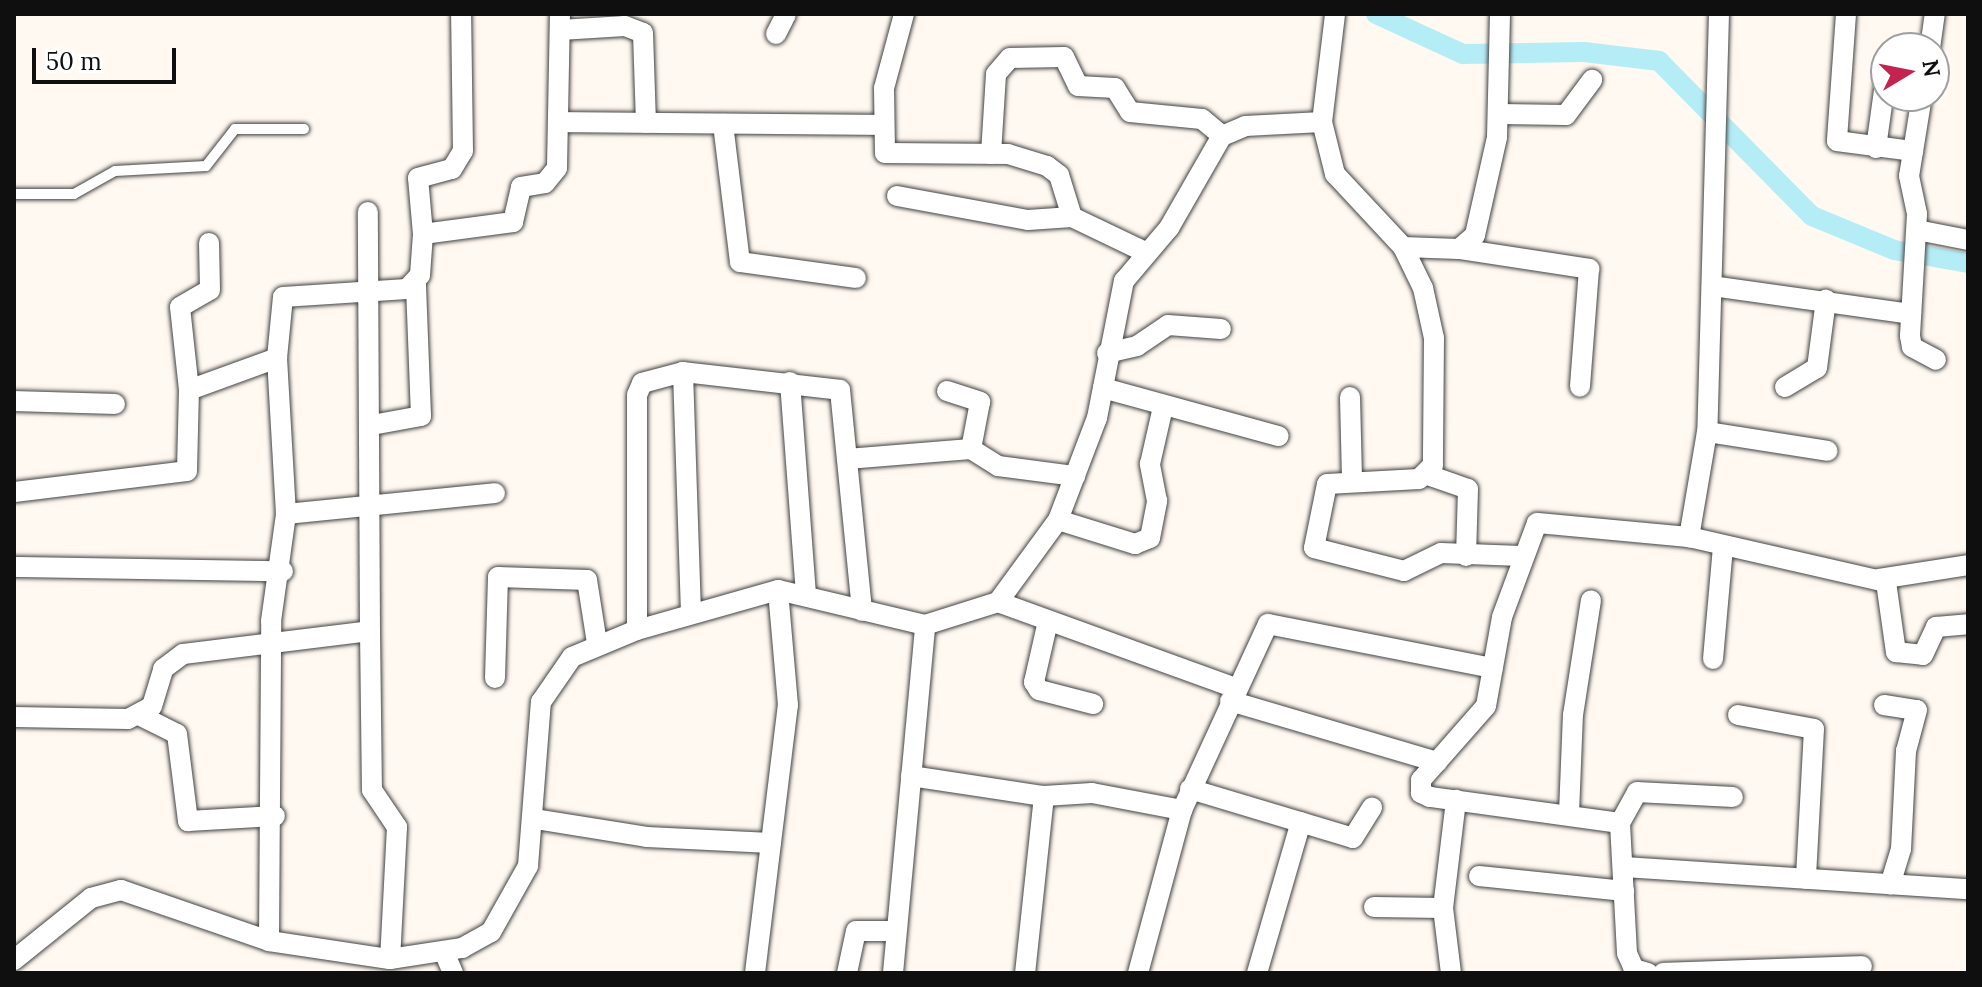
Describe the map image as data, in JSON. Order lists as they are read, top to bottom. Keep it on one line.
{"scale_bar":"50 m","north":"right"}
